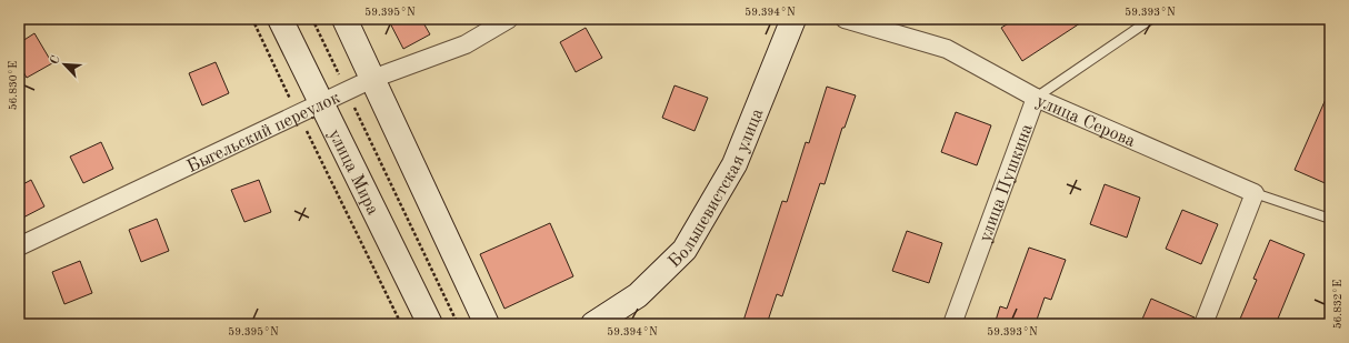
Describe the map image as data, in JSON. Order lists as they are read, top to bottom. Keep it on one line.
{"streets":{"street":["улица Серова","Быгельский переулок","улица Мира","улица Пушкина","Большевистская улица"]},"crossings":[["улица Серова","улица Пушкина"],["Быгельский переулок","улица Мира"]],"north":"top left","coordinates":["59.395°N","59.394°N","59.393°N","56.830°E","56.832°E"]}
